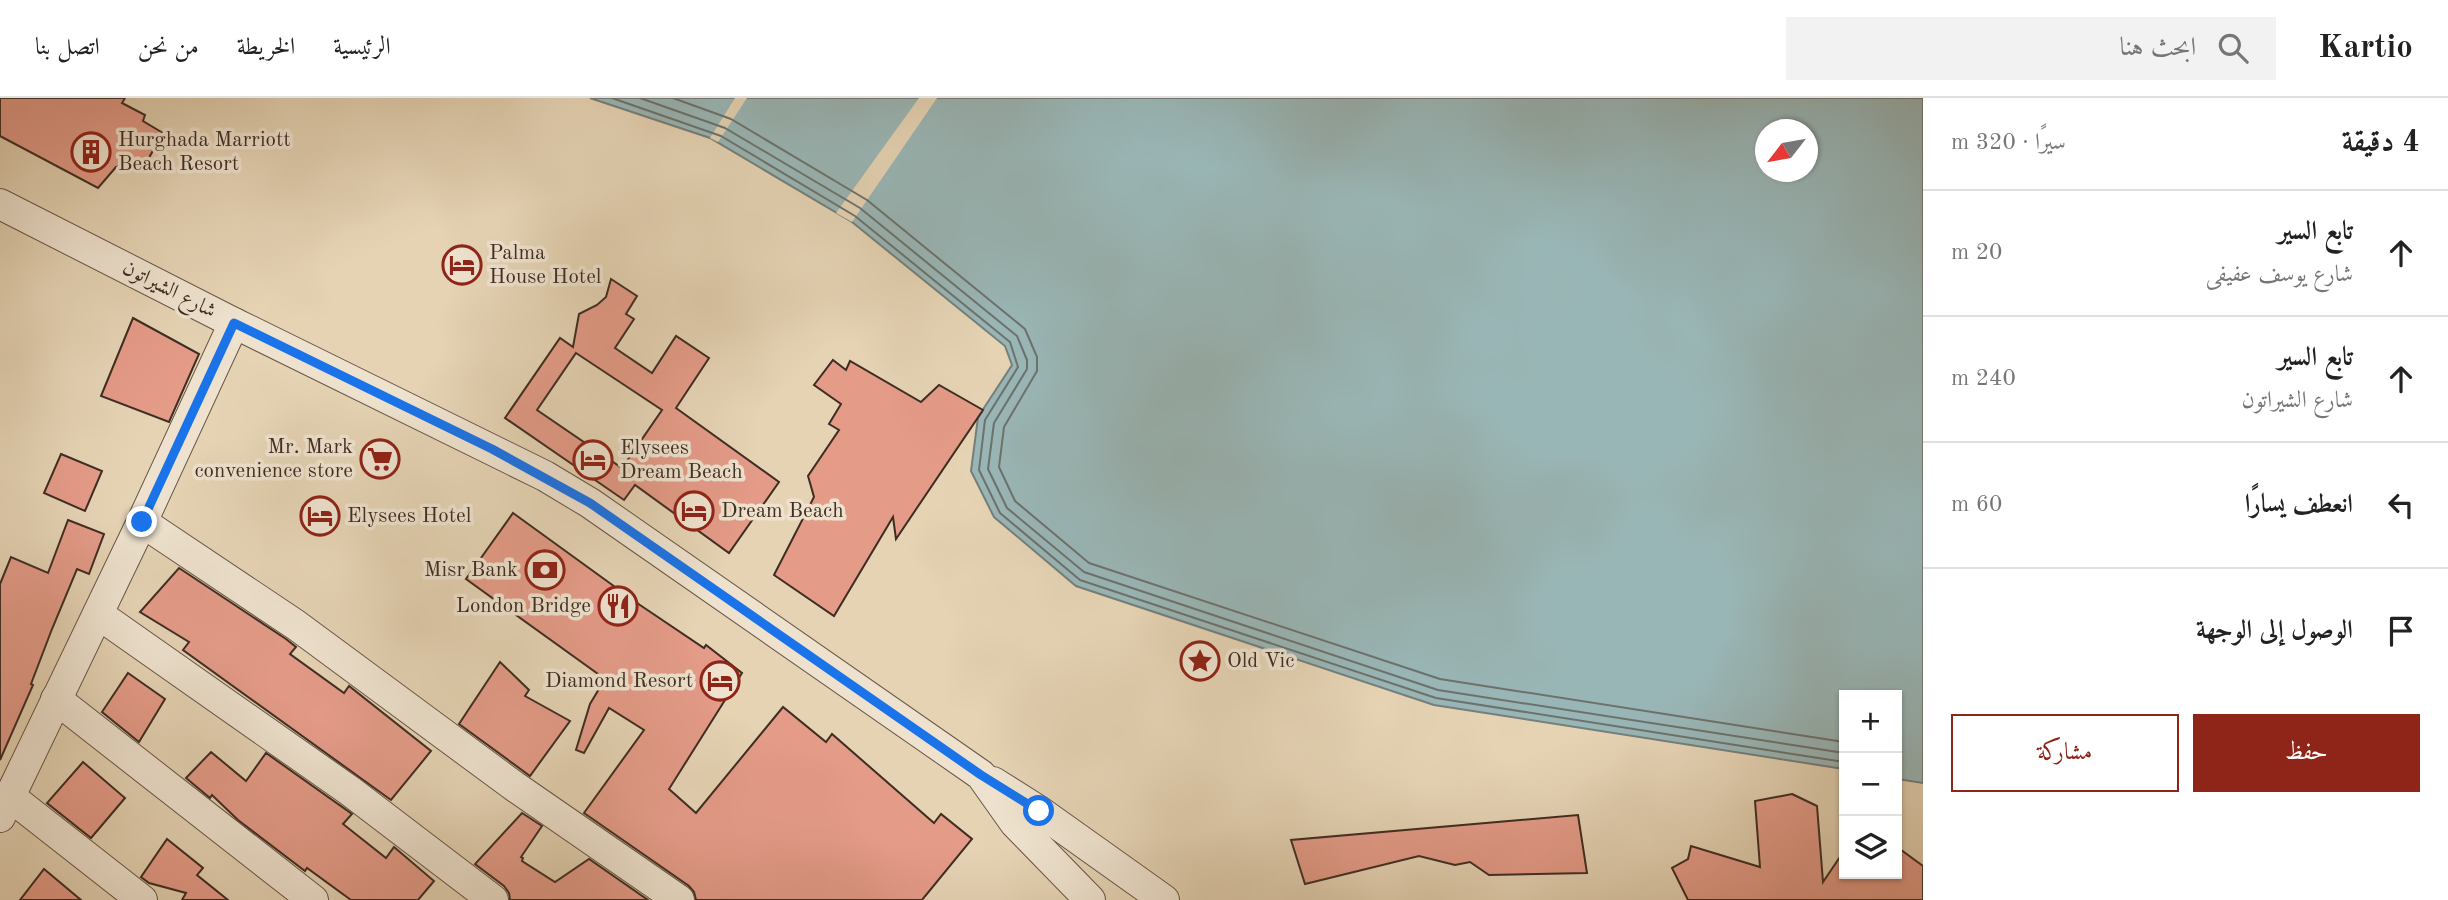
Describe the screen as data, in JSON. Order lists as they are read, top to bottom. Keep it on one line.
{"streets":{"street":["شارع الشيراتون"]},"places":{"building":["Hurghada Marriott Beach Resort"],"hotel":["Palma House Hotel","Elysees Dream Beach","Dream Beach","Elysees Hotel","Diamond Resort"],"supermarket":["Mr. Mark convenience store"],"bank":["Misr Bank"],"restaurant":["London Bridge"],"place":["Old Vic"]},"north":"bottom left","page":{"header":"Kartio","search":"ابحث هنا","nav":["الرئيسية","الخريطة","من نحن","اتصل بنا"],"heading":["4 دقيقة","سيرًا · 320 m"],"list":[["تابع السير","شارع يوسف عفيفى","20 m"],["تابع السير","شارع الشيراتون","240 m"],["انعطف يسارًا","60 m"],"الوصول إلى الوجهة"],"map_buttons":["+","−"],"buttons":["حفظ","مشاركة"]}}
